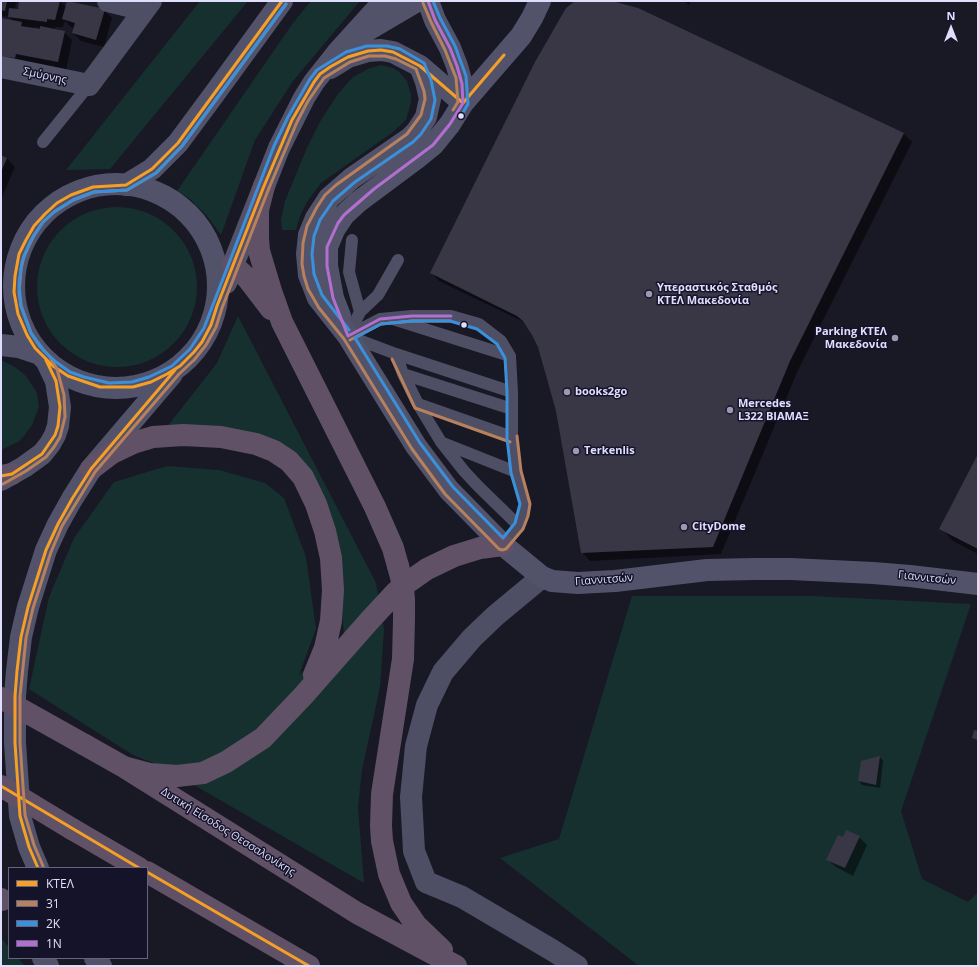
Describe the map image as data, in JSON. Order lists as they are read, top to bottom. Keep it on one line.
{"streets":{"highway":["Δυτική Είσοδος Θεσσαλονίκης"],"main road":["Γιαννιτσών"],"street":["Σμύρνης"]},"places":["Υπεραστικός Σταθμός ΚΤΕΛ Μακεδονία","Parking ΚΤΕΛ Μακεδονία","books2go","Mercedes L322 ΒΙΑΜΑΞ","Terkenlis","CityDome"],"lines":["transit line ΚΤΕΛ","transit line 2Κ","transit line 1Ν","transit line 31"],"legend":["ΚΤΕΛ","31","2Κ","1Ν"],"north":"top"}
